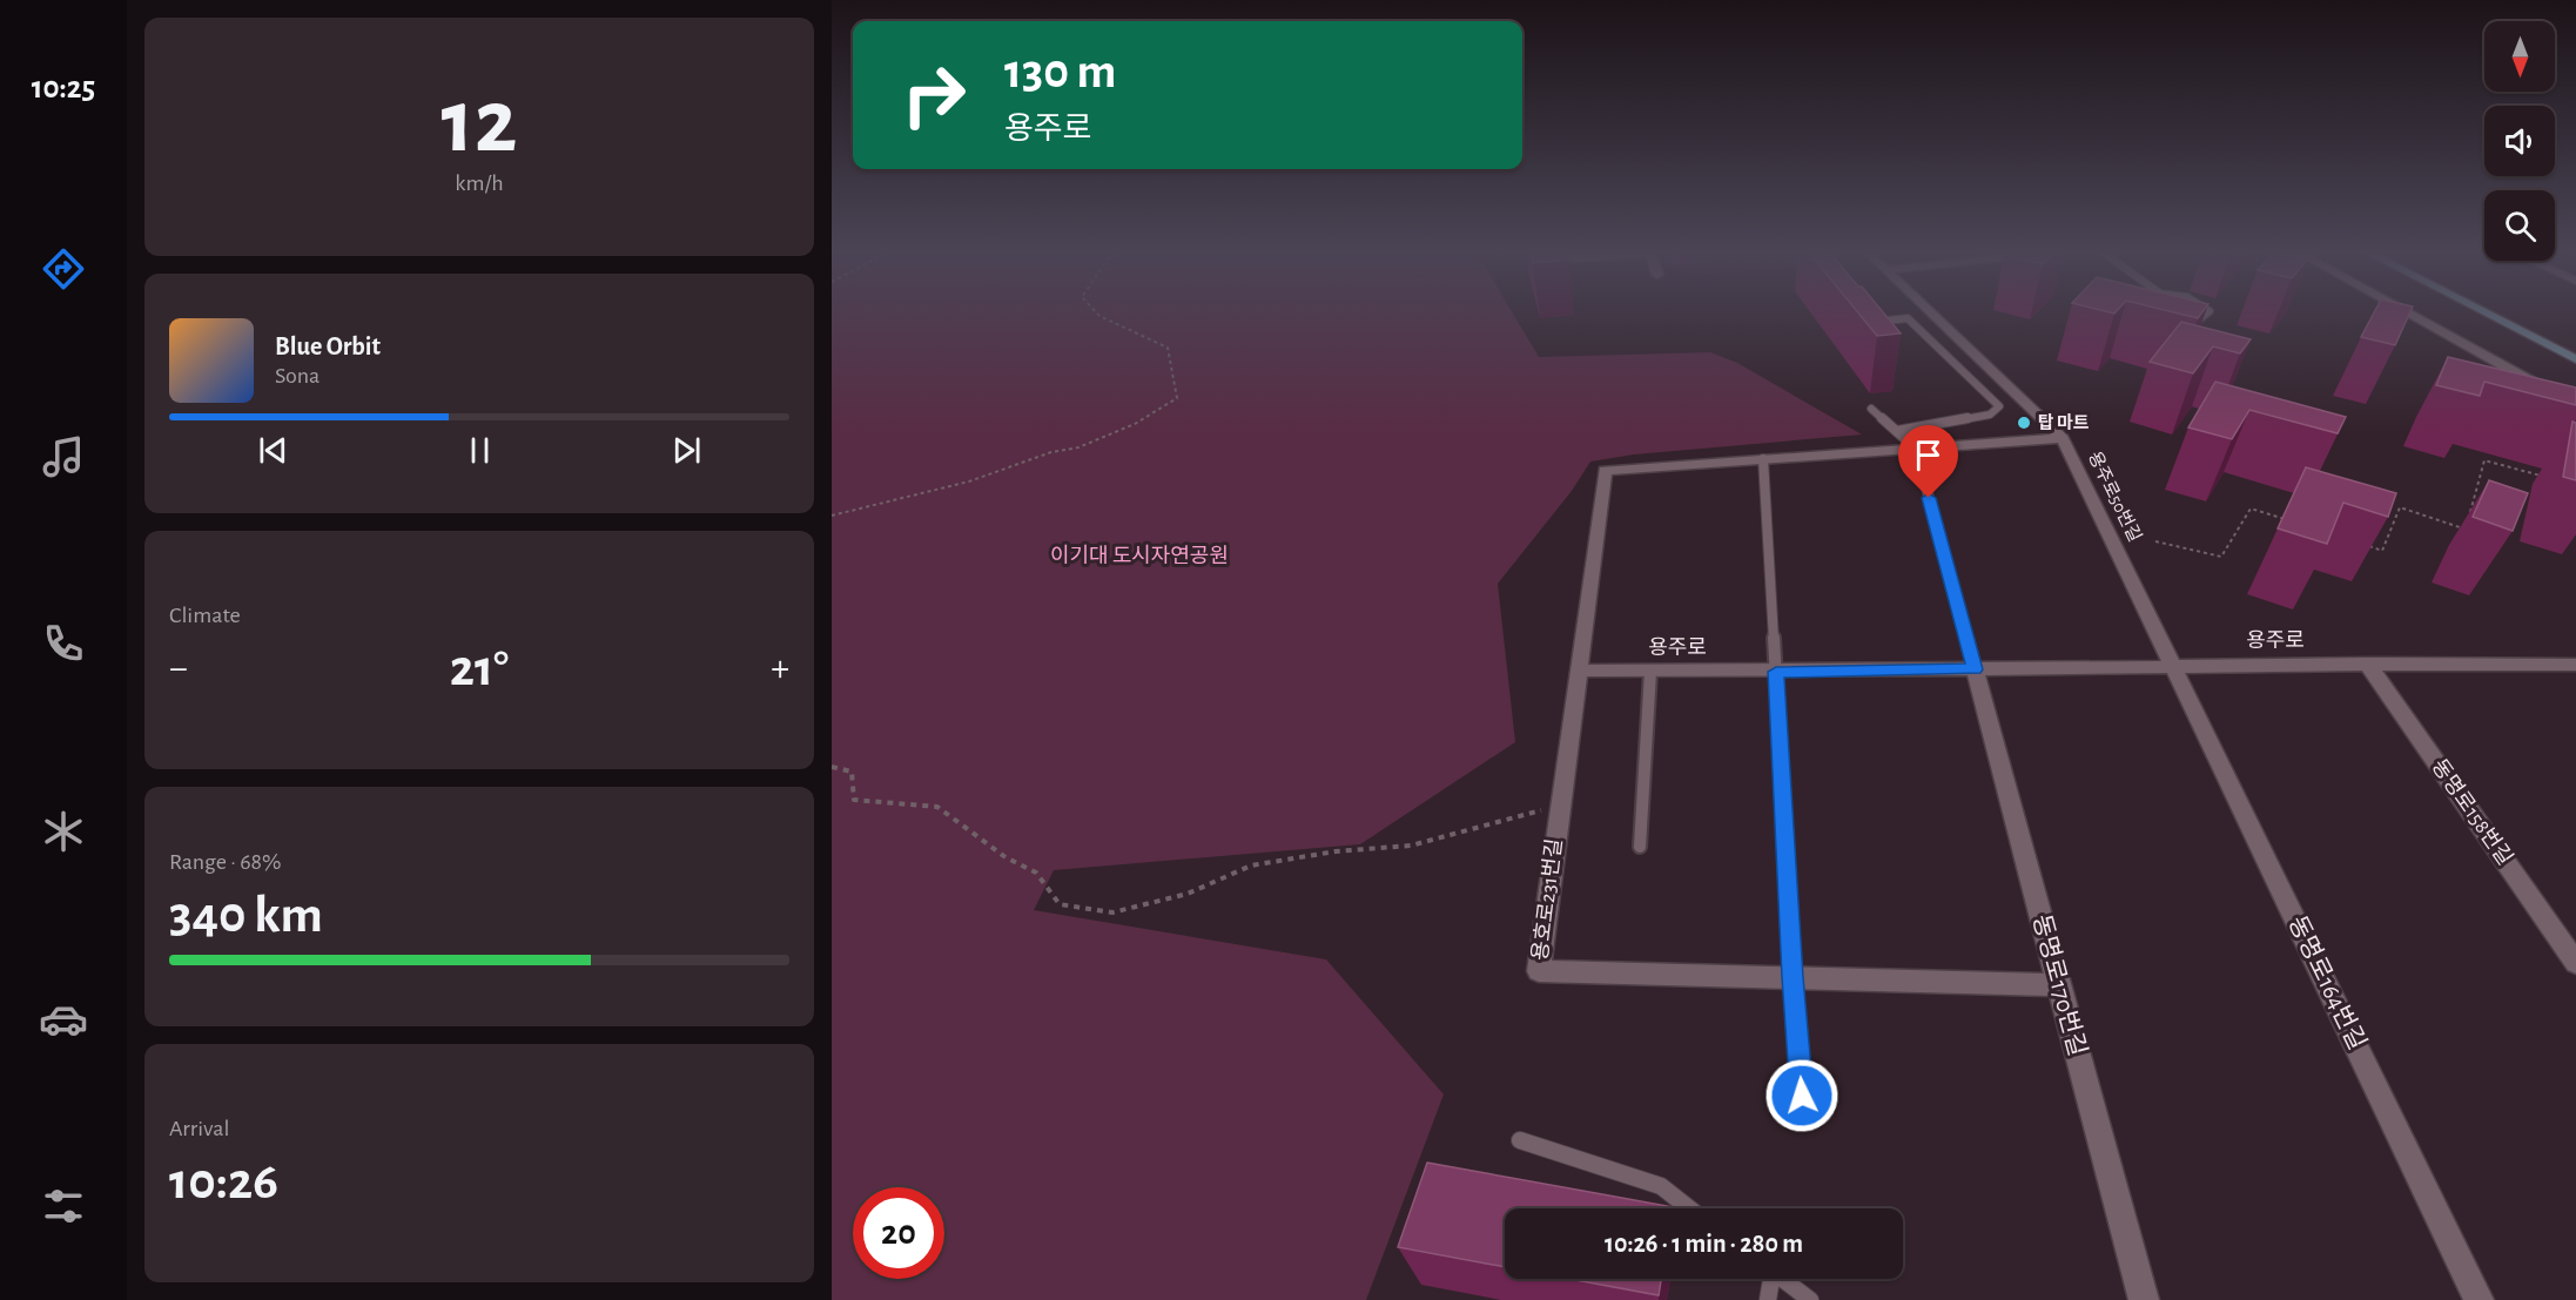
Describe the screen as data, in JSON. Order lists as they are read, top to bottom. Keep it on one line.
{"streets":{"street":["용주로50번길","용주로","동명로158번길","용호로231번길","동명로164번길","동명로170번길"]},"crossings":[["용주로50번길","용주로"],["용주로50번길","용호로231번길"],["용주로50번길","동명로164번길"],["용주로","동명로158번길"],["용주로","용호로231번길"],["용주로","동명로164번길"],["용주로","동명로170번길"],["용호로231번길","동명로170번길"]],"parks":["이기대 도시자연공원"],"places":["탑 마트"],"north":"bottom","page":{"tabs":"10:25","tile":[["12","km/h"],"Climate",["Range · 68%","340 km"],["Arrival","10:26"]],"turn":["130 m","용주로"],"song":["Blue Orbit","Sona"],"heat":["−","21°","+"],"limit":"20","trip":"10:26 · 1 min · 280 m"}}
